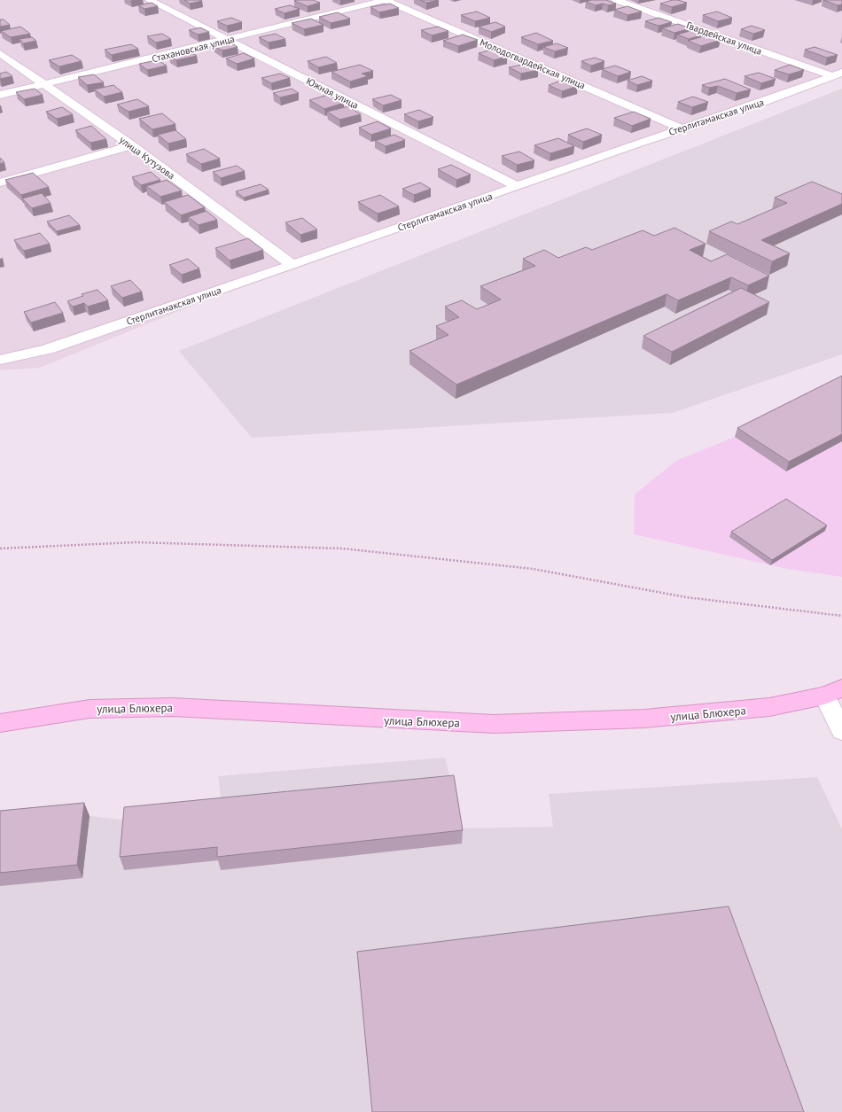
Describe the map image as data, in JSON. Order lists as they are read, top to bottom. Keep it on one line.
{"streets":{"main road":["улица Блюхера"],"street":["Гвардейская улица","Стахановская улица","Молодогвардейская улица","Южная улица","Стерлитамакская улица","улица Кутузова"]},"crossings":[["Гвардейская улица","Стерлитамакская улица"],["Стахановская улица","Молодогвардейская улица"],["Стахановская улица","Южная улица"],["Стахановская улица","улица Кутузова"],["Молодогвардейская улица","Стерлитамакская улица"],["Южная улица","Стерлитамакская улица"],["Стерлитамакская улица","улица Кутузова"]]}
